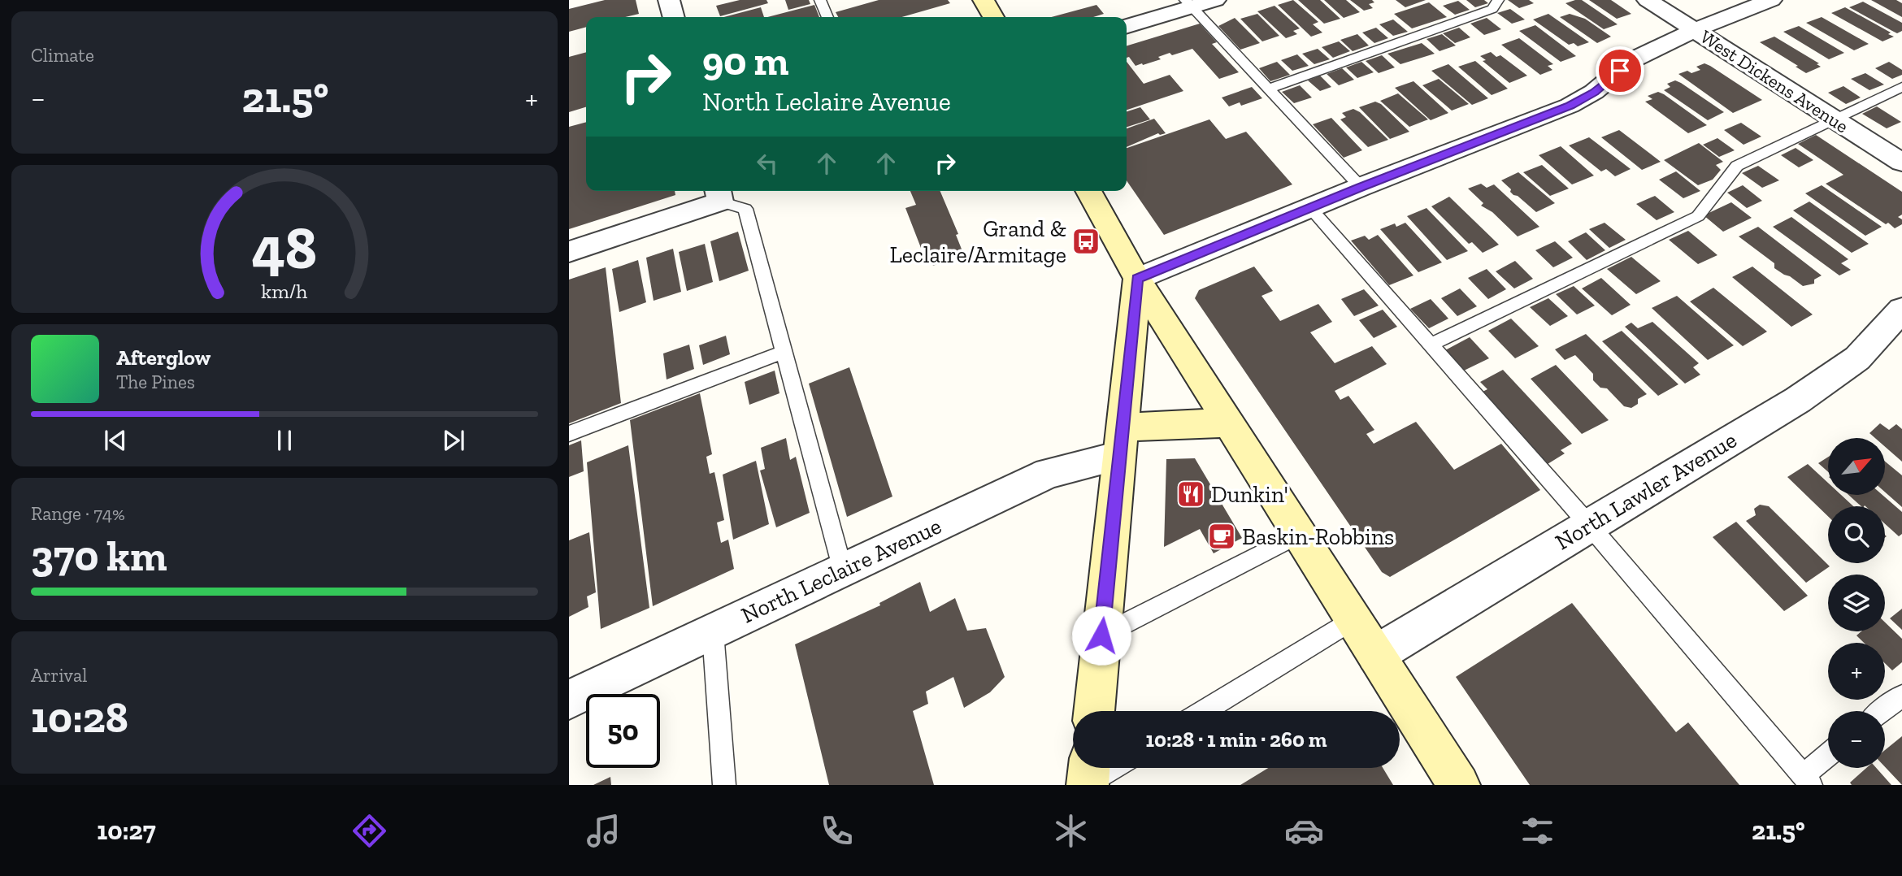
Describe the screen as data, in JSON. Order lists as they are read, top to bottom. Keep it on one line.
{"streets":{"street":["West Dickens Avenue","North Lawler Avenue","North Leclaire Avenue"]},"places":{"bus stop":["Grand & Leclaire/Armitage"],"restaurant":["Dunkin'"],"cafe":["Baskin-Robbins"]},"north":"top right","page":{"tile":["Climate",["Range · 74%","370 km"],["Arrival","10:28"]],"turn":["90 m","North Leclaire Avenue"],"heat":["−","21.5°","+"],"song":["Afterglow","The Pines"],"map_buttons":["+","−"],"limit":"50","trip":"10:28 · 1 min · 260 m","tabs":["10:27","21.5°"],"gauge":["48","km/h"]}}
